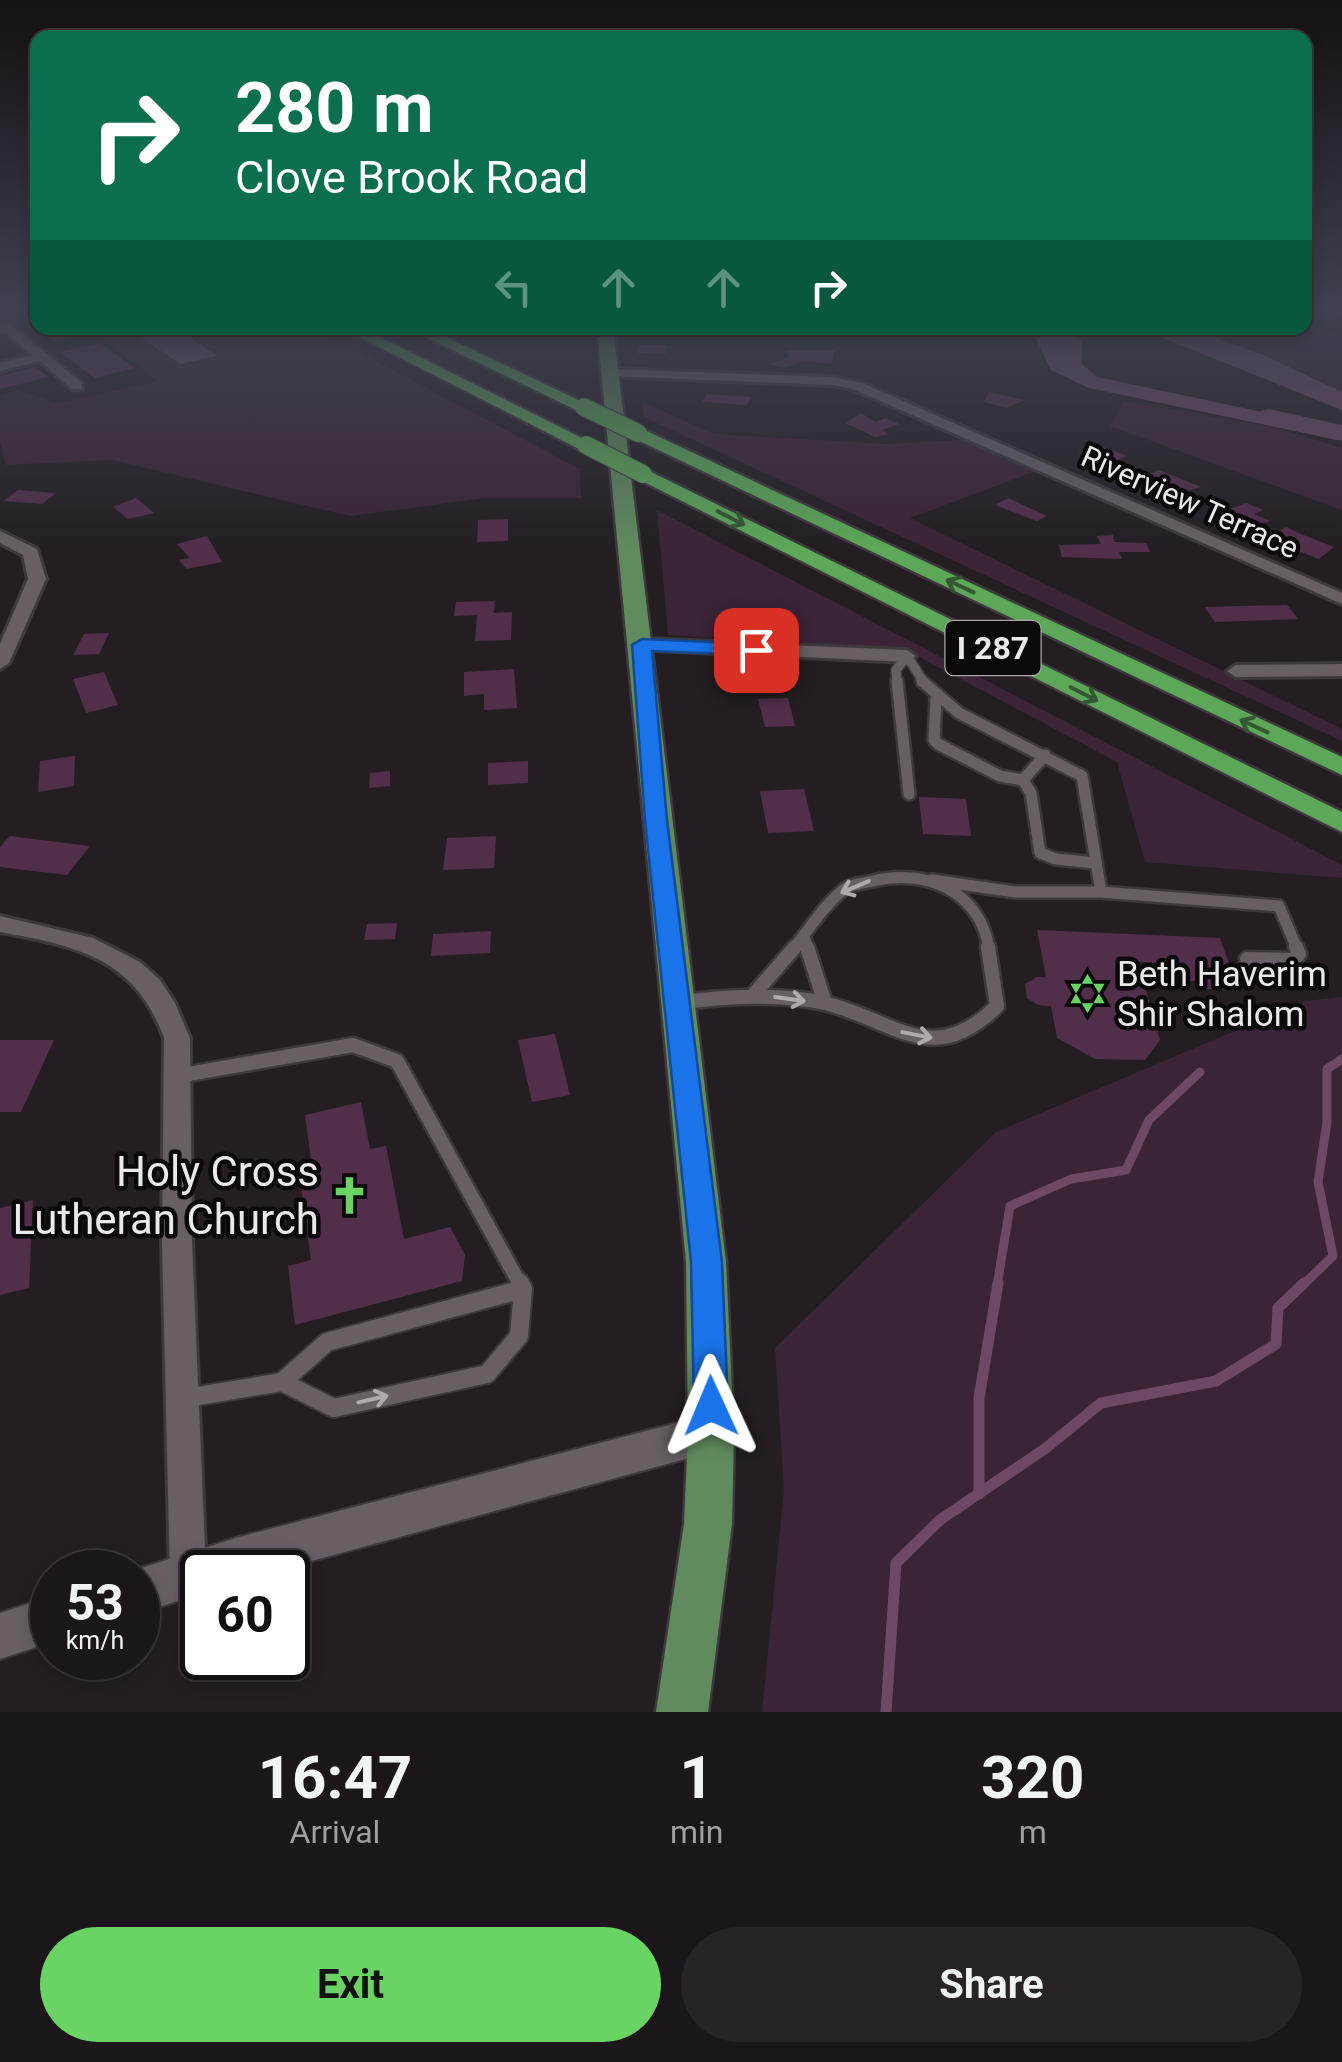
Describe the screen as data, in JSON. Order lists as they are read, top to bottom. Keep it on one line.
{"streets":{"highway":["I 287"],"street":["Riverview Terrace"]},"places":{"synagogue":["Beth Haverim Shir Shalom"],"church":["Holy Cross Lutheran Church"]},"page":{"turn":["280 m","Clove Brook Road"],"speed":"53 km/h","limit":"60","eta":["16:47","Arrival","1","min","320","m"],"buttons":["Exit","Share"]}}
